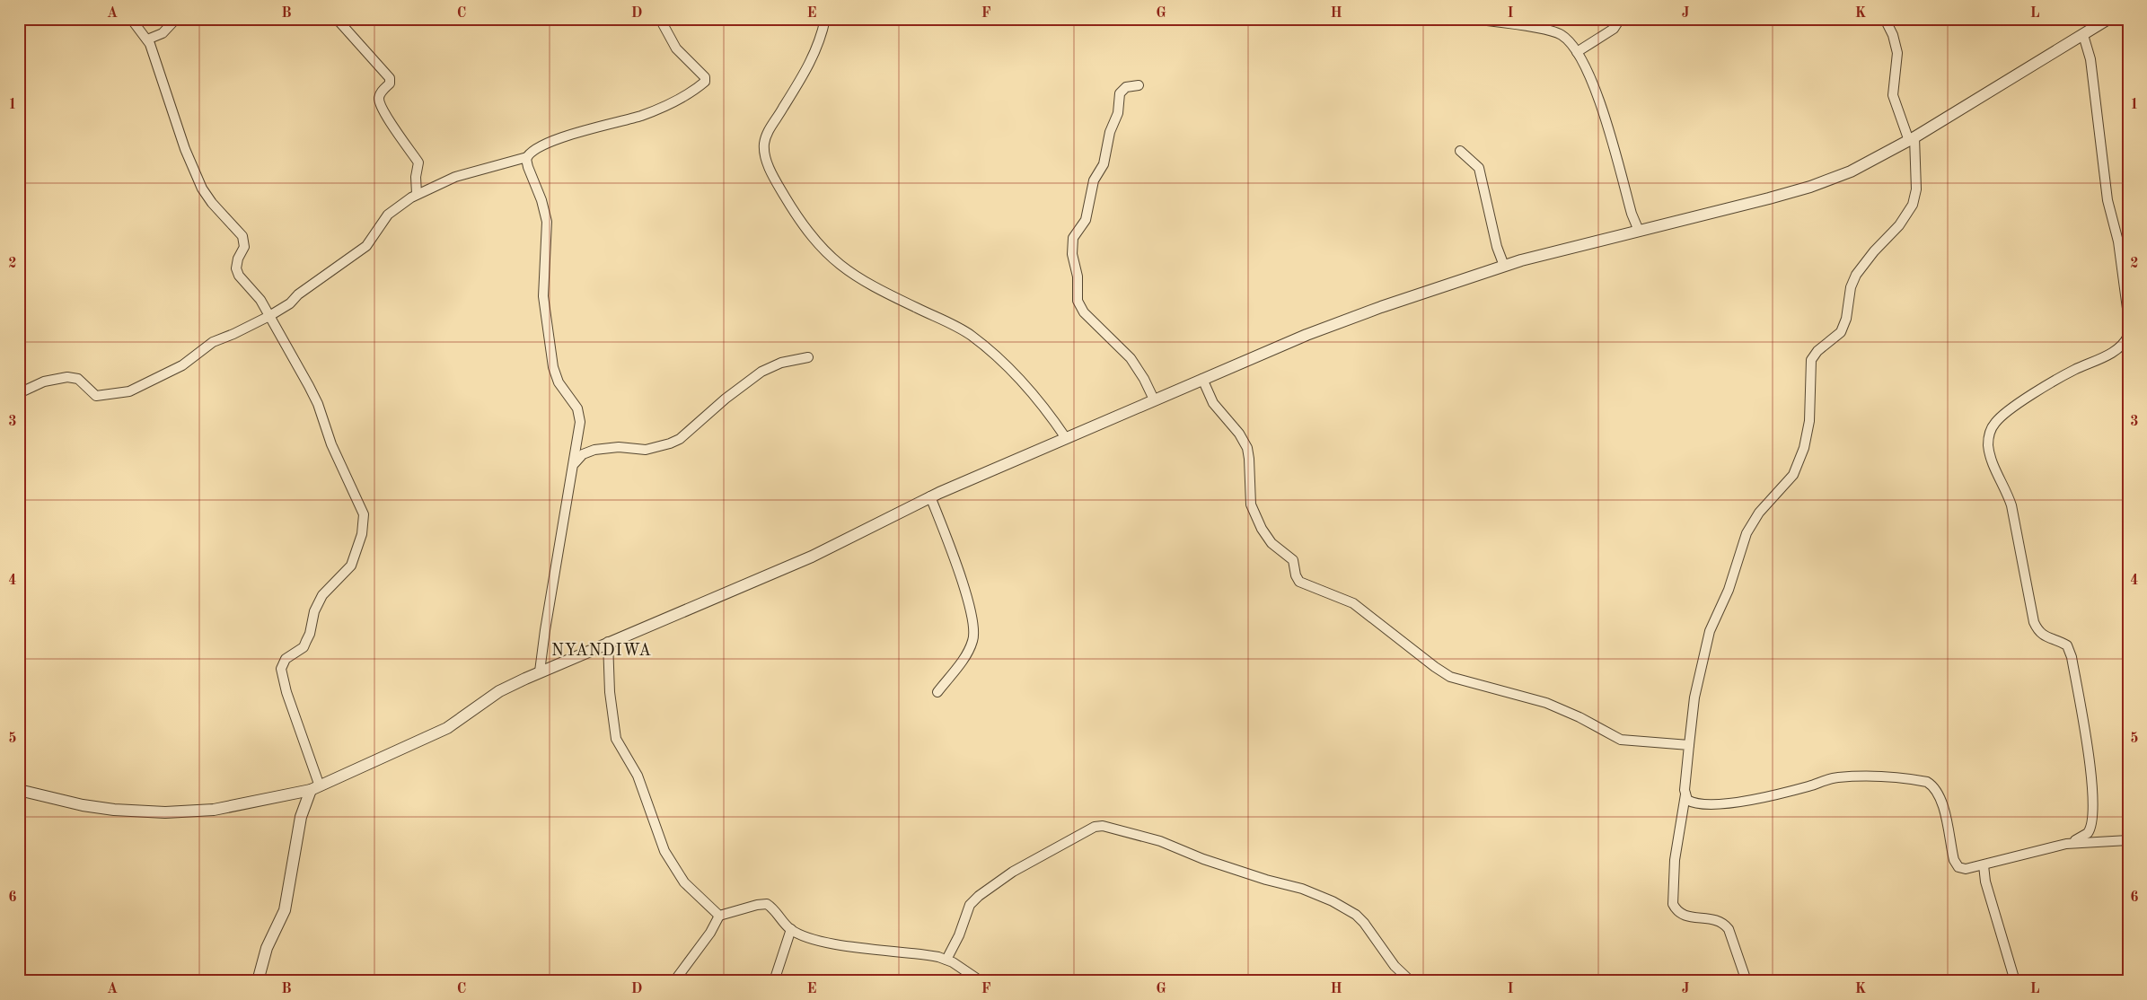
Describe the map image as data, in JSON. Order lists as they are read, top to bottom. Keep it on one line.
{"districts":["NYANDIWA"],"grid":{"columns":["A","B","C","D","E","F","G","H","I","J","K","L"],"rows":["1","2","3","4","5","6"]}}
